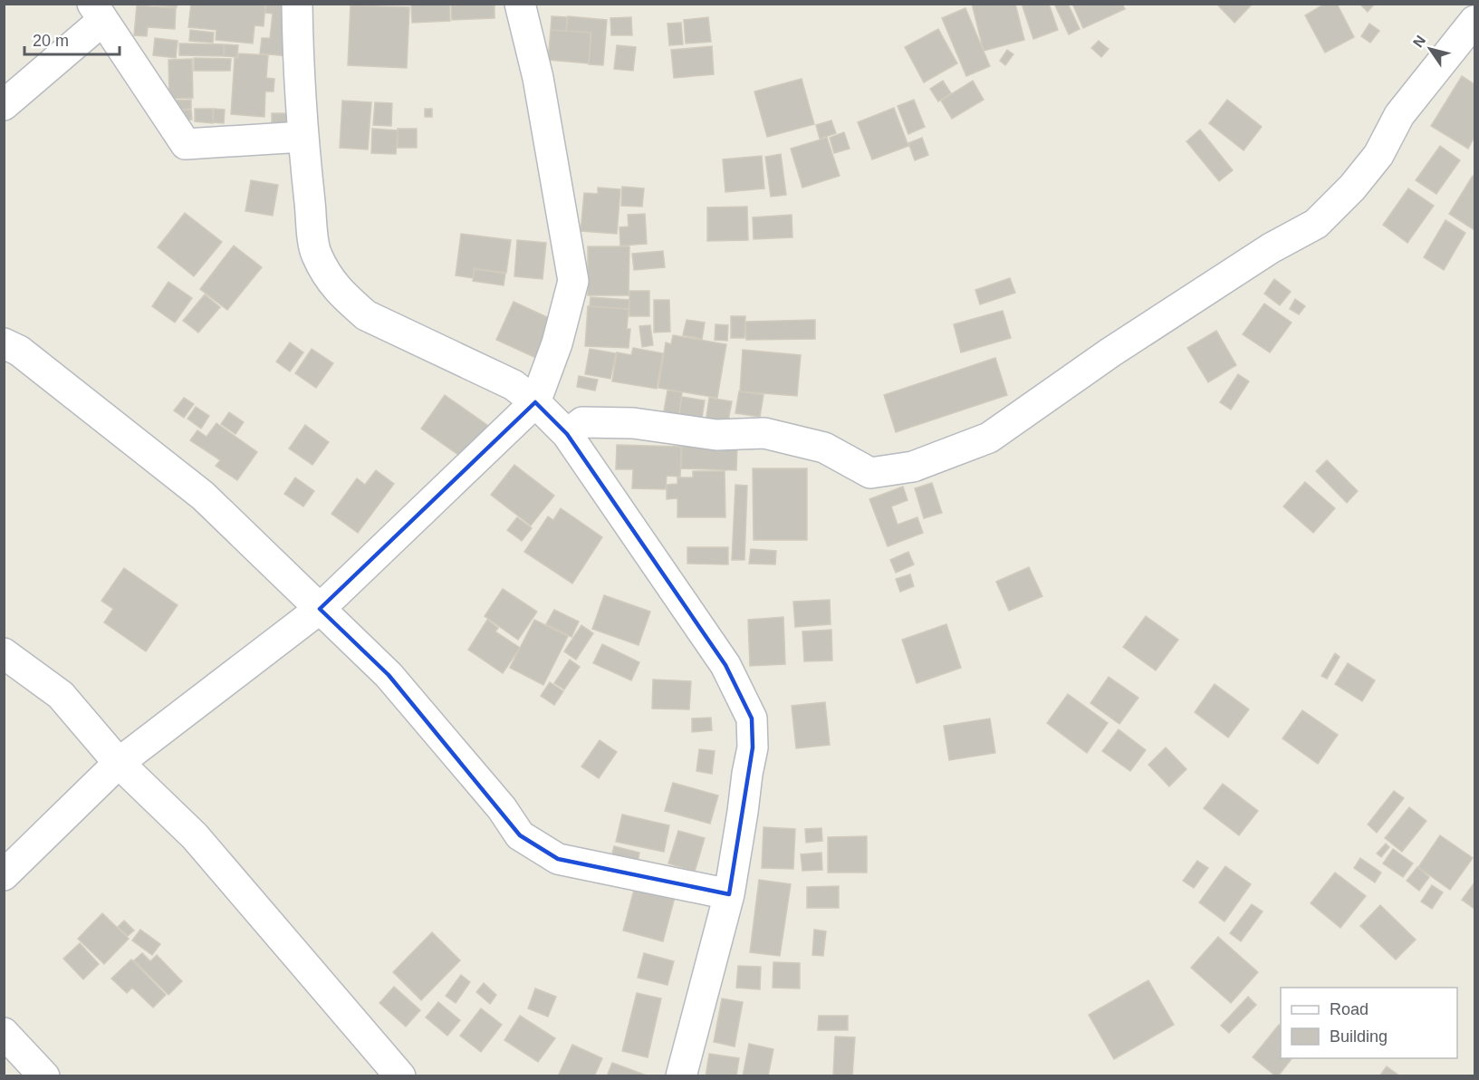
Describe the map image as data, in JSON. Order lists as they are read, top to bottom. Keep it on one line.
{"legend":["Road","Building"],"scale_bar":"20 m","north":"top left"}
